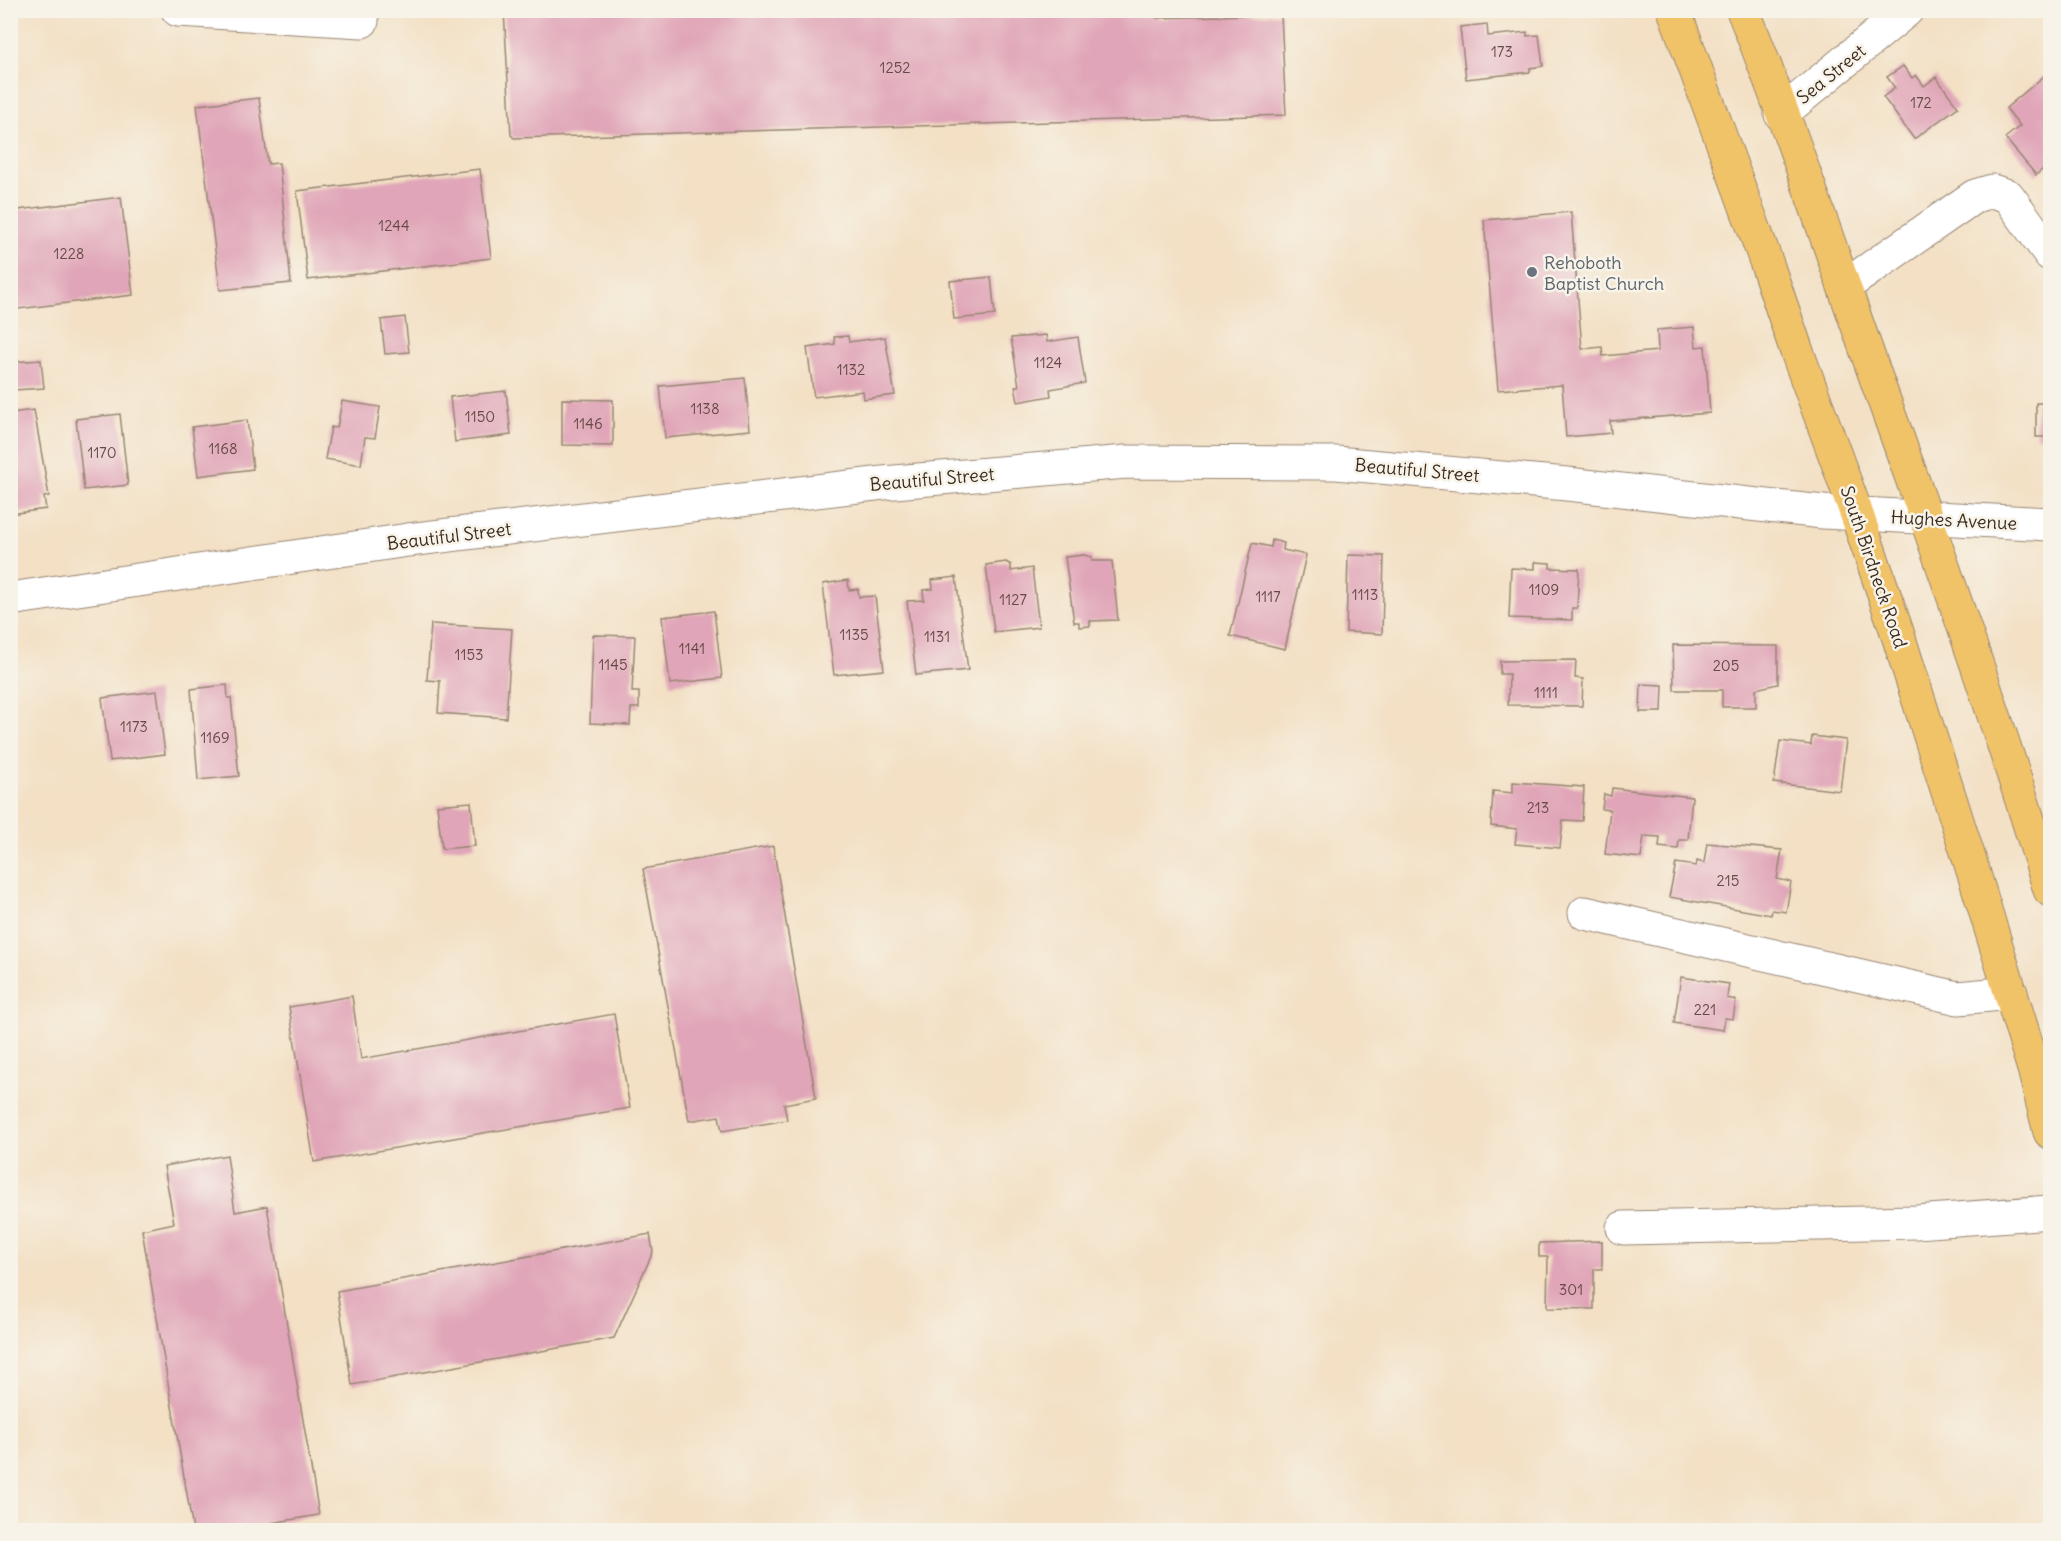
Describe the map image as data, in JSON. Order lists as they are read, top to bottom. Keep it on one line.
{"streets":{"main road":["South Birdneck Road"],"street":["Sea Street","Beautiful Street","Hughes Avenue"]},"crossings":[["Beautiful Street","Hughes Avenue"],["Beautiful Street","South Birdneck Road"],["Hughes Avenue","South Birdneck Road"]],"places":["Rehoboth Baptist Church"],"house_numbers":["173","1252","172","1244","1228","1124","1132","1138","1150","1146","1168","1170","1109","1113","1117","1127","1135","1131","1141","1153","1145","205","1111","1173","1169","213","215","221","301"]}
